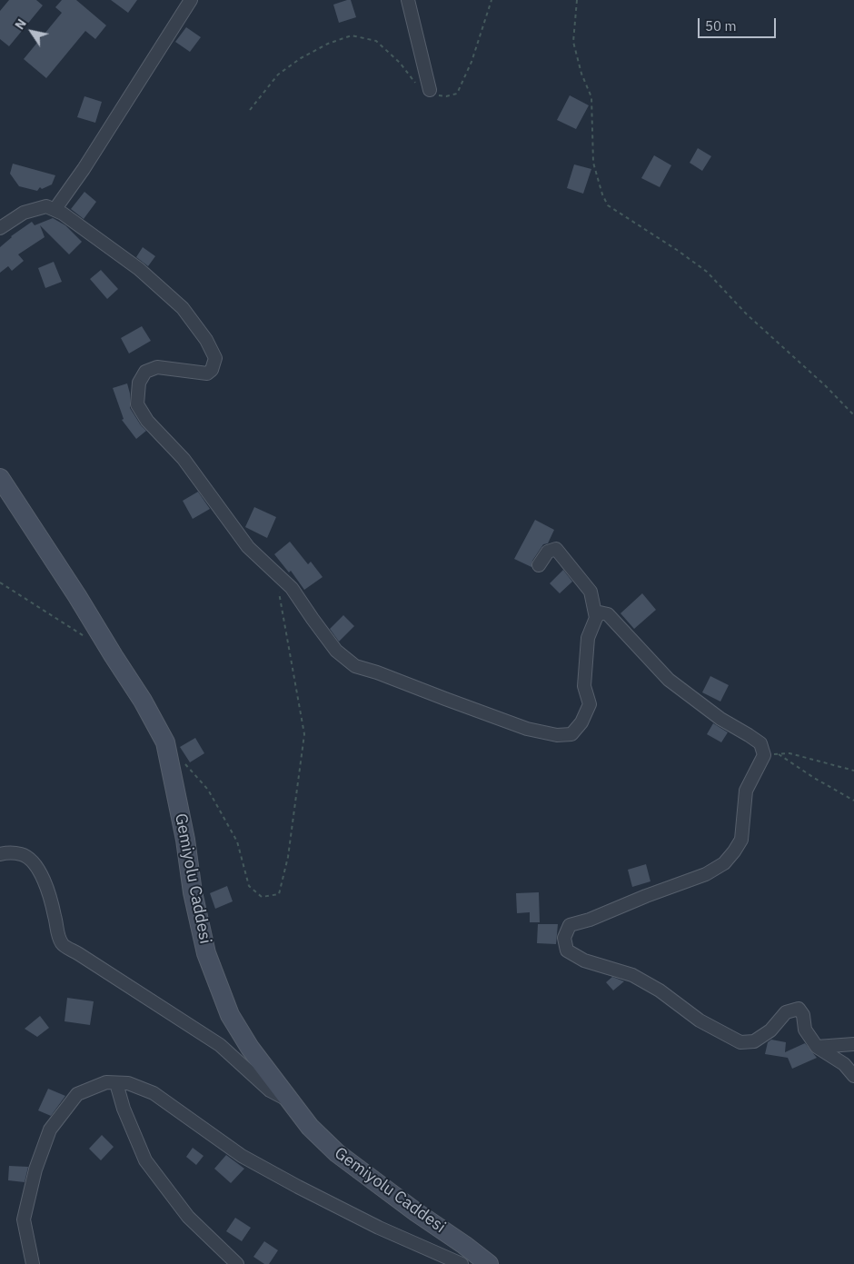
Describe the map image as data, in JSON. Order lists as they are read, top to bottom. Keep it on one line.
{"streets":{"street":["Gemiyolu Caddesi"]},"scale_bar":"50 m","north":"top left"}
